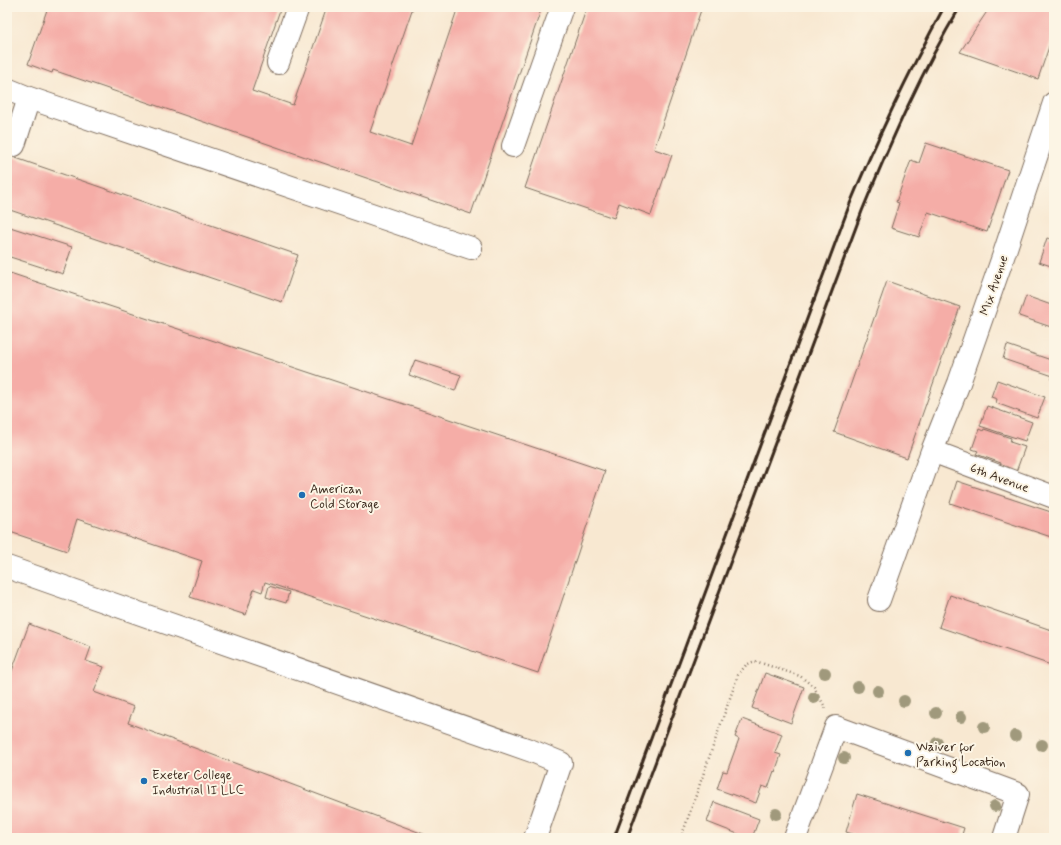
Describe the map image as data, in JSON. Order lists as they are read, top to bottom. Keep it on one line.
{"streets":{"street":["Mix Avenue","6th Avenue"]},"crossings":[["Mix Avenue","6th Avenue"]],"places":["American Cold Storage","Waiver for Parking Location","Exeter College Industrial II LLC"]}
